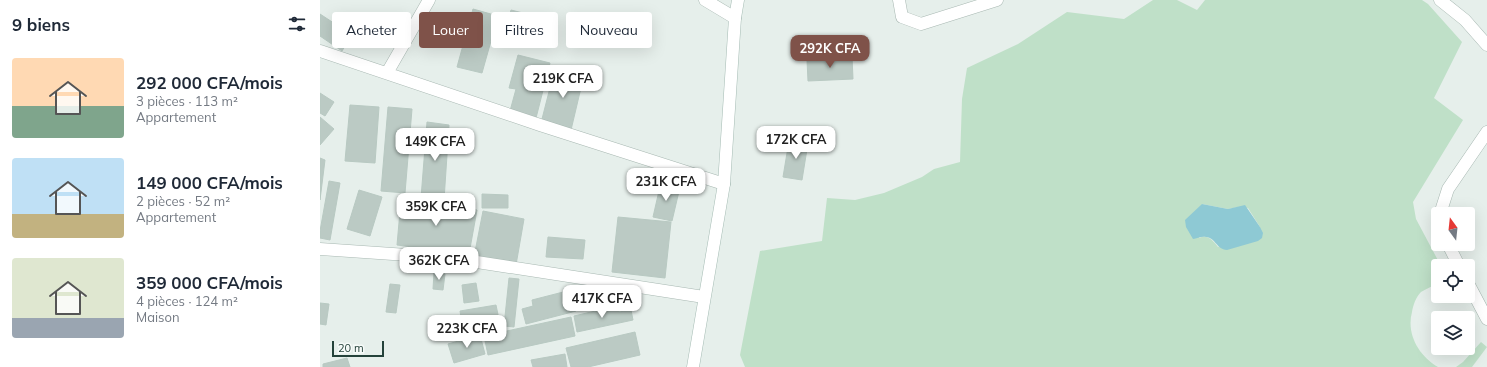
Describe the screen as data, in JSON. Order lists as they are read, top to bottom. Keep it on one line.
{"scale_bar":"20 m","north":"top","page":{"heading":"9 biens","chip":["Acheter","Louer","Filtres","Nouveau"],"price":["292K CFA","219K CFA","172K CFA","149K CFA","231K CFA","359K CFA","362K CFA","417K CFA","223K CFA"],"list":[{"name":"292 000 CFA/mois","note":"3 pièces · 113 m² · Appartement"},{"name":"149 000 CFA/mois","note":"2 pièces · 52 m² · Appartement"},{"name":"359 000 CFA/mois","note":"4 pièces · 124 m² · Maison"}],"scale":"20 m"}}
